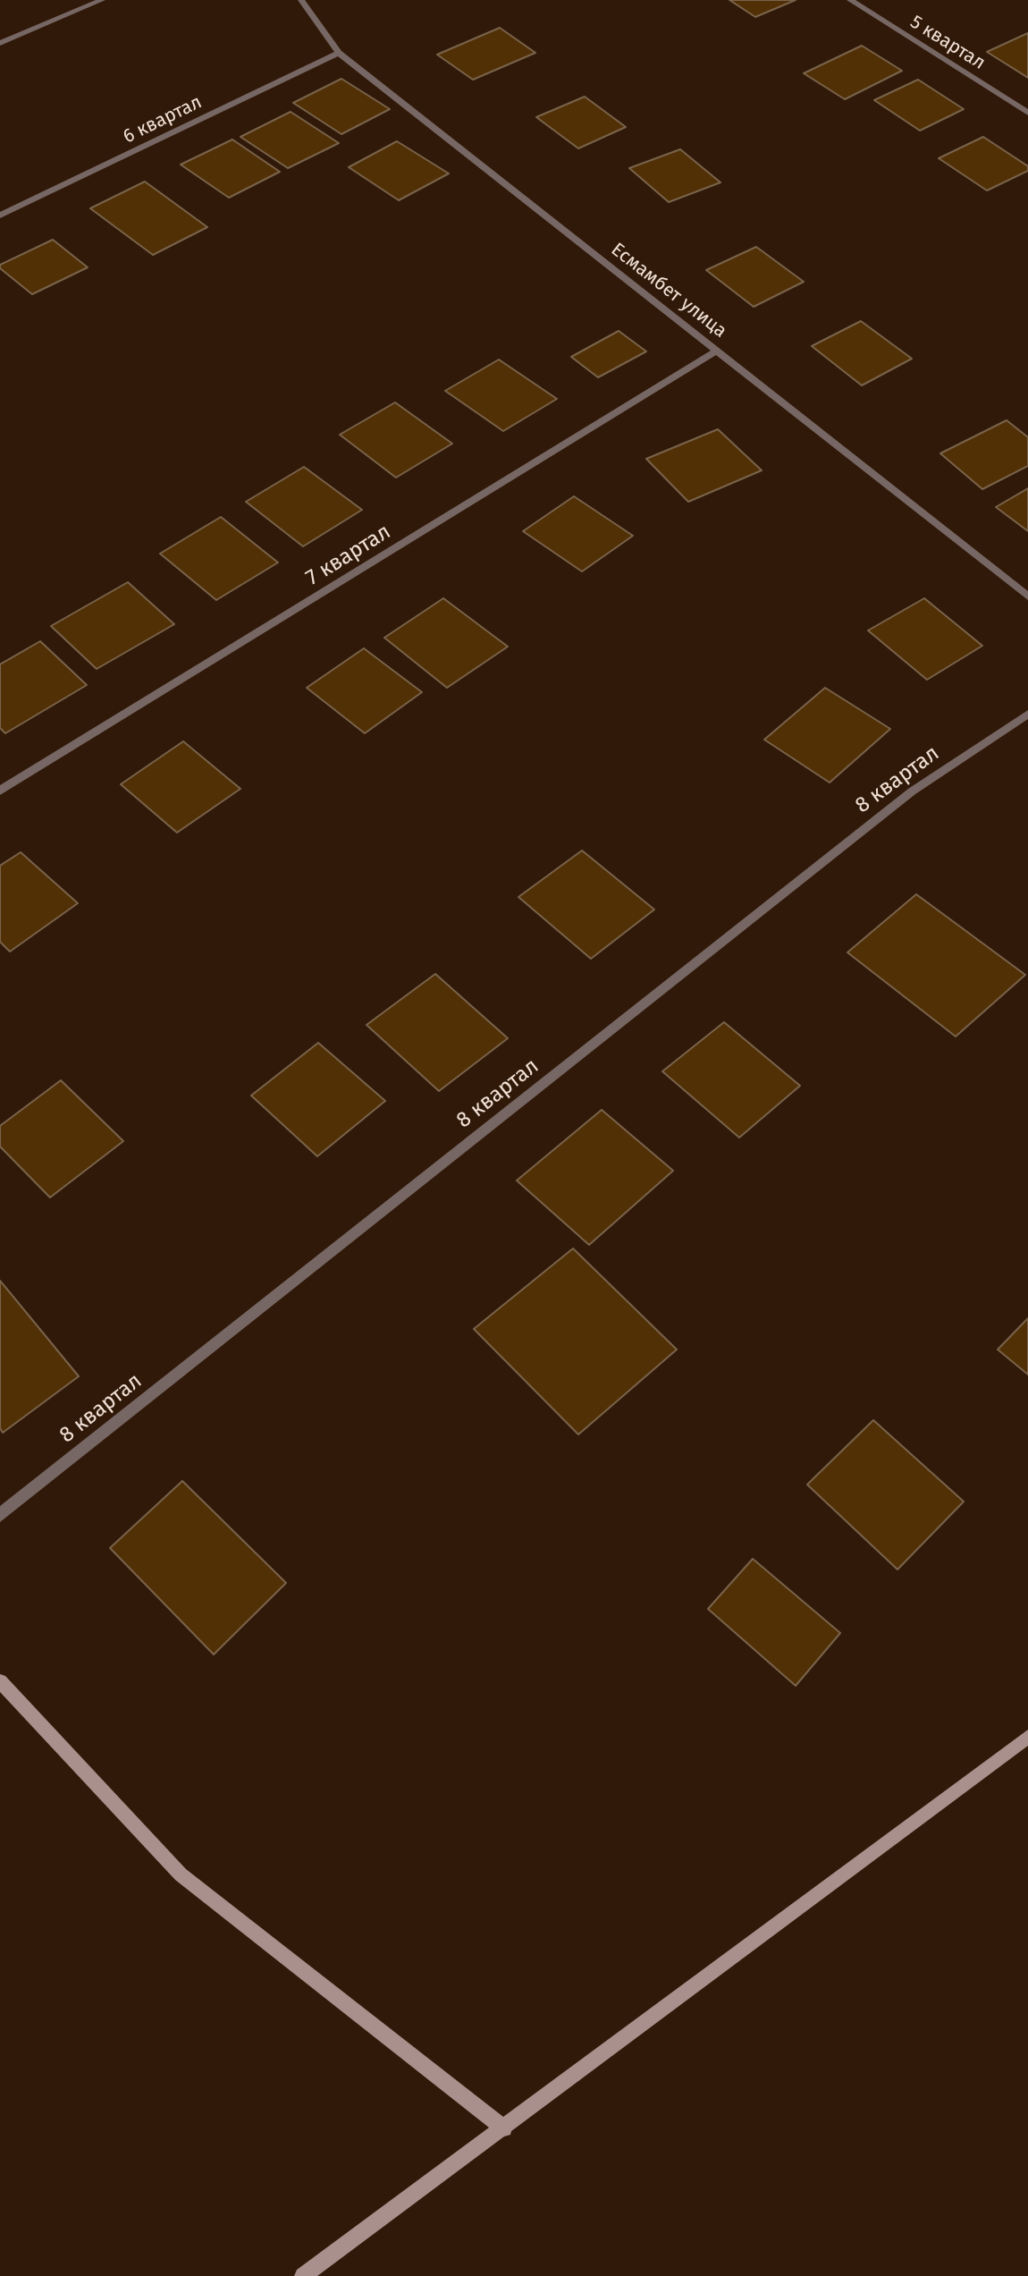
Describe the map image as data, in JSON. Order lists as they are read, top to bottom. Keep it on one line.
{"streets":{"street":["5 квартал","6 квартал","Есмамбет улица","7 квартал","8 квартал"]},"crossings":[["6 квартал","Есмамбет улица"],["Есмамбет улица","7 квартал"]]}
